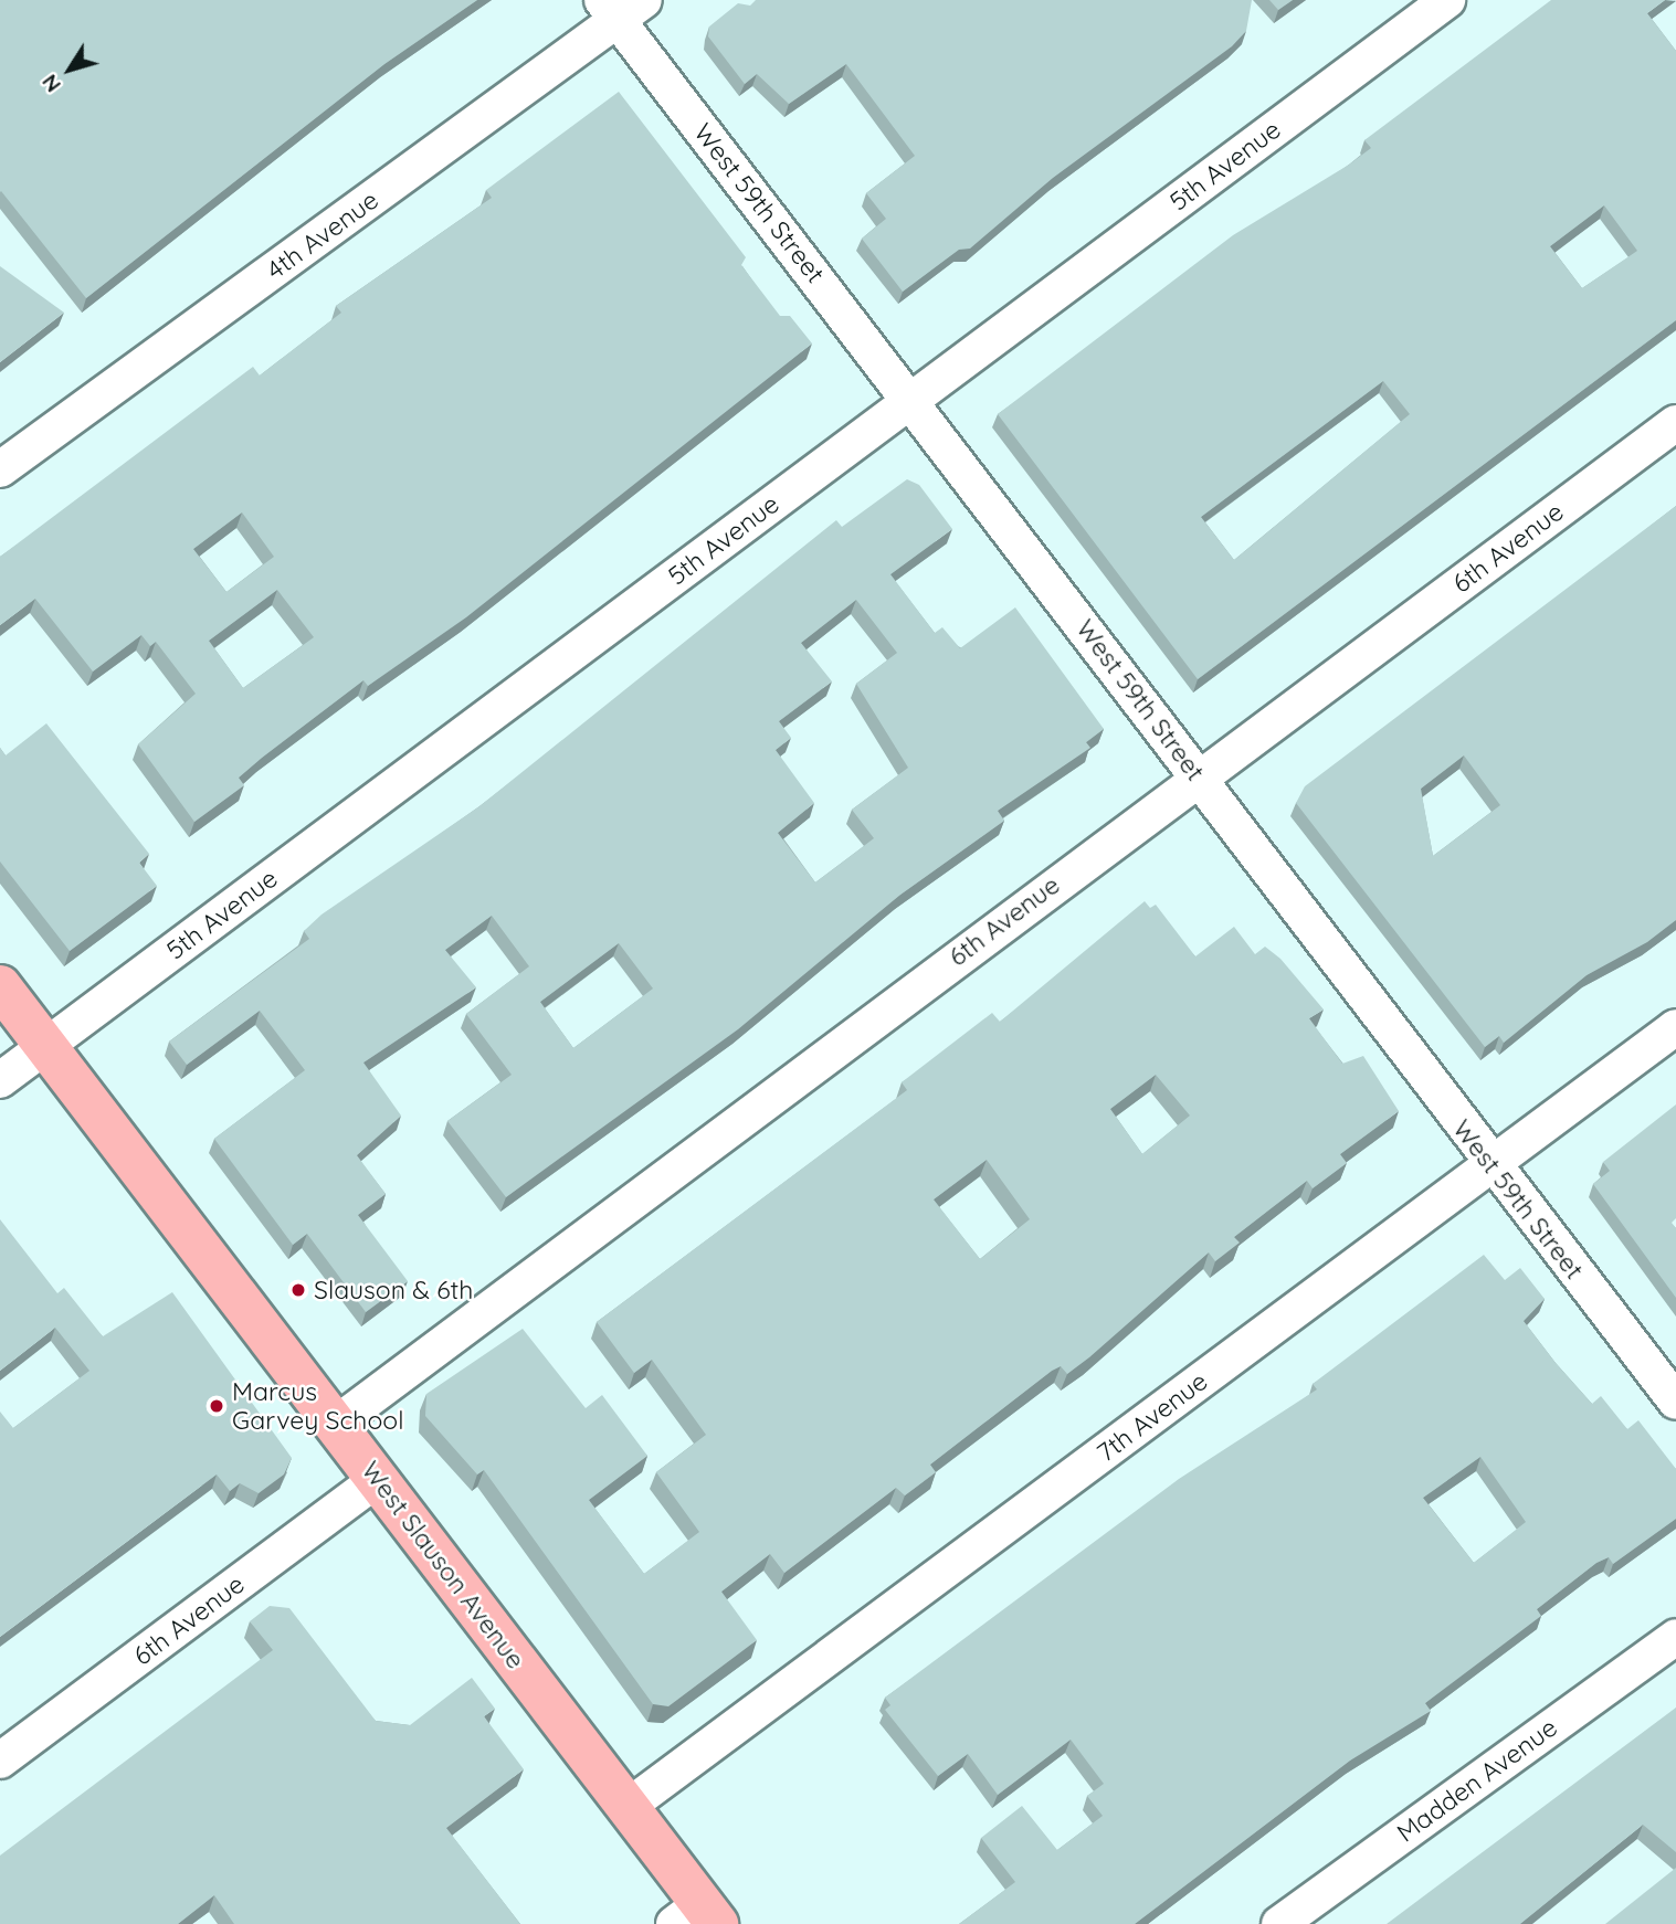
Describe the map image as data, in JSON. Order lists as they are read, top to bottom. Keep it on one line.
{"streets":{"main road":["West Slauson Avenue"],"street":["5th Avenue","West 59th Street","4th Avenue","6th Avenue","7th Avenue","Madden Avenue"]},"crossings":[["5th Avenue","West 59th Street"],["5th Avenue","West Slauson Avenue"],["West 59th Street","4th Avenue"],["West 59th Street","6th Avenue"],["West 59th Street","7th Avenue"],["6th Avenue","West Slauson Avenue"],["7th Avenue","West Slauson Avenue"]],"places":["Slauson & 6th","Marcus Garvey School"],"north":"bottom left"}
